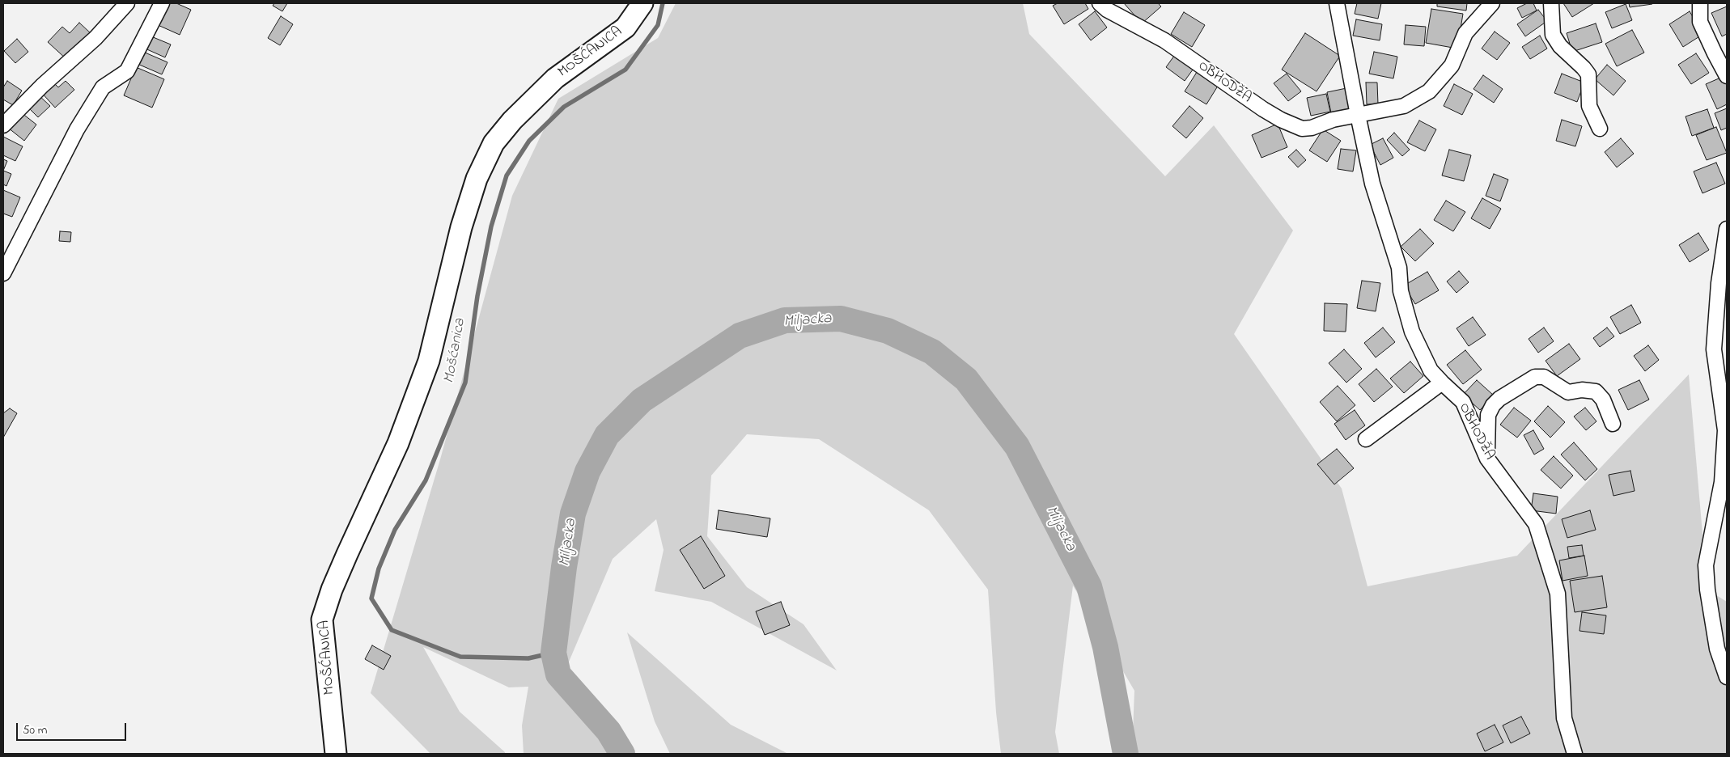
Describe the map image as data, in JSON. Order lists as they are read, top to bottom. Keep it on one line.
{"streets":{"main road":["MOŠĆANICA"],"street":["OBHODŽA"]},"water":["Miljacka","Mošćanica"],"scale_bar":"50 m"}
